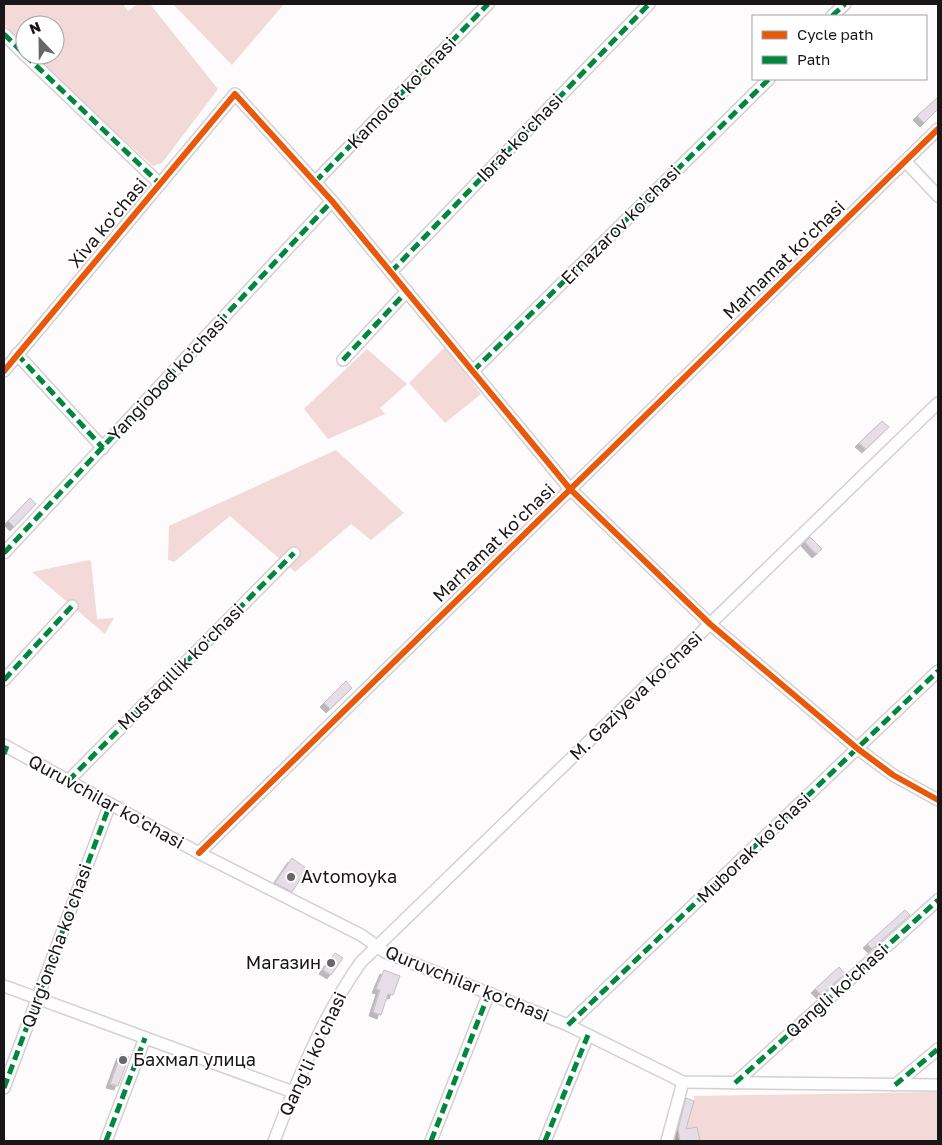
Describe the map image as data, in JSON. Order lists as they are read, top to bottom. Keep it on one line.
{"streets":{"street":["Kamolot ko'chasi","Ibrat ko'chasi","Xiva ko'chasi","Ernazarov ko'chasi","Marhamat ko'chasi","Yangiobod ko'chasi","Mustaqillik ko'chasi","M. Gaziyeva ko'chasi","Quruvchilar ko'chasi","Muborak ko'chasi","Qurg'oncha ko'chasi","Qangli ko'chasi","Qang'li ko'chasi"]},"crossings":[["Kamolot ko'chasi","Xiva ko'chasi"],["Marhamat ko'chasi","Quruvchilar ko'chasi"],["Mustaqillik ko'chasi","Quruvchilar ko'chasi"],["M. Gaziyeva ko'chasi","Quruvchilar ko'chasi"],["M. Gaziyeva ko'chasi","Qang'li ko'chasi"],["Quruvchilar ko'chasi","Muborak ko'chasi"],["Quruvchilar ko'chasi","Qurg'oncha ko'chasi"],["Quruvchilar ko'chasi","Qangli ko'chasi"],["Quruvchilar ko'chasi","Qang'li ko'chasi"]],"places":["Avtomoyka","Магазин","Бахмал улица"],"legend":["Cycle path","Path"],"north":"top"}
